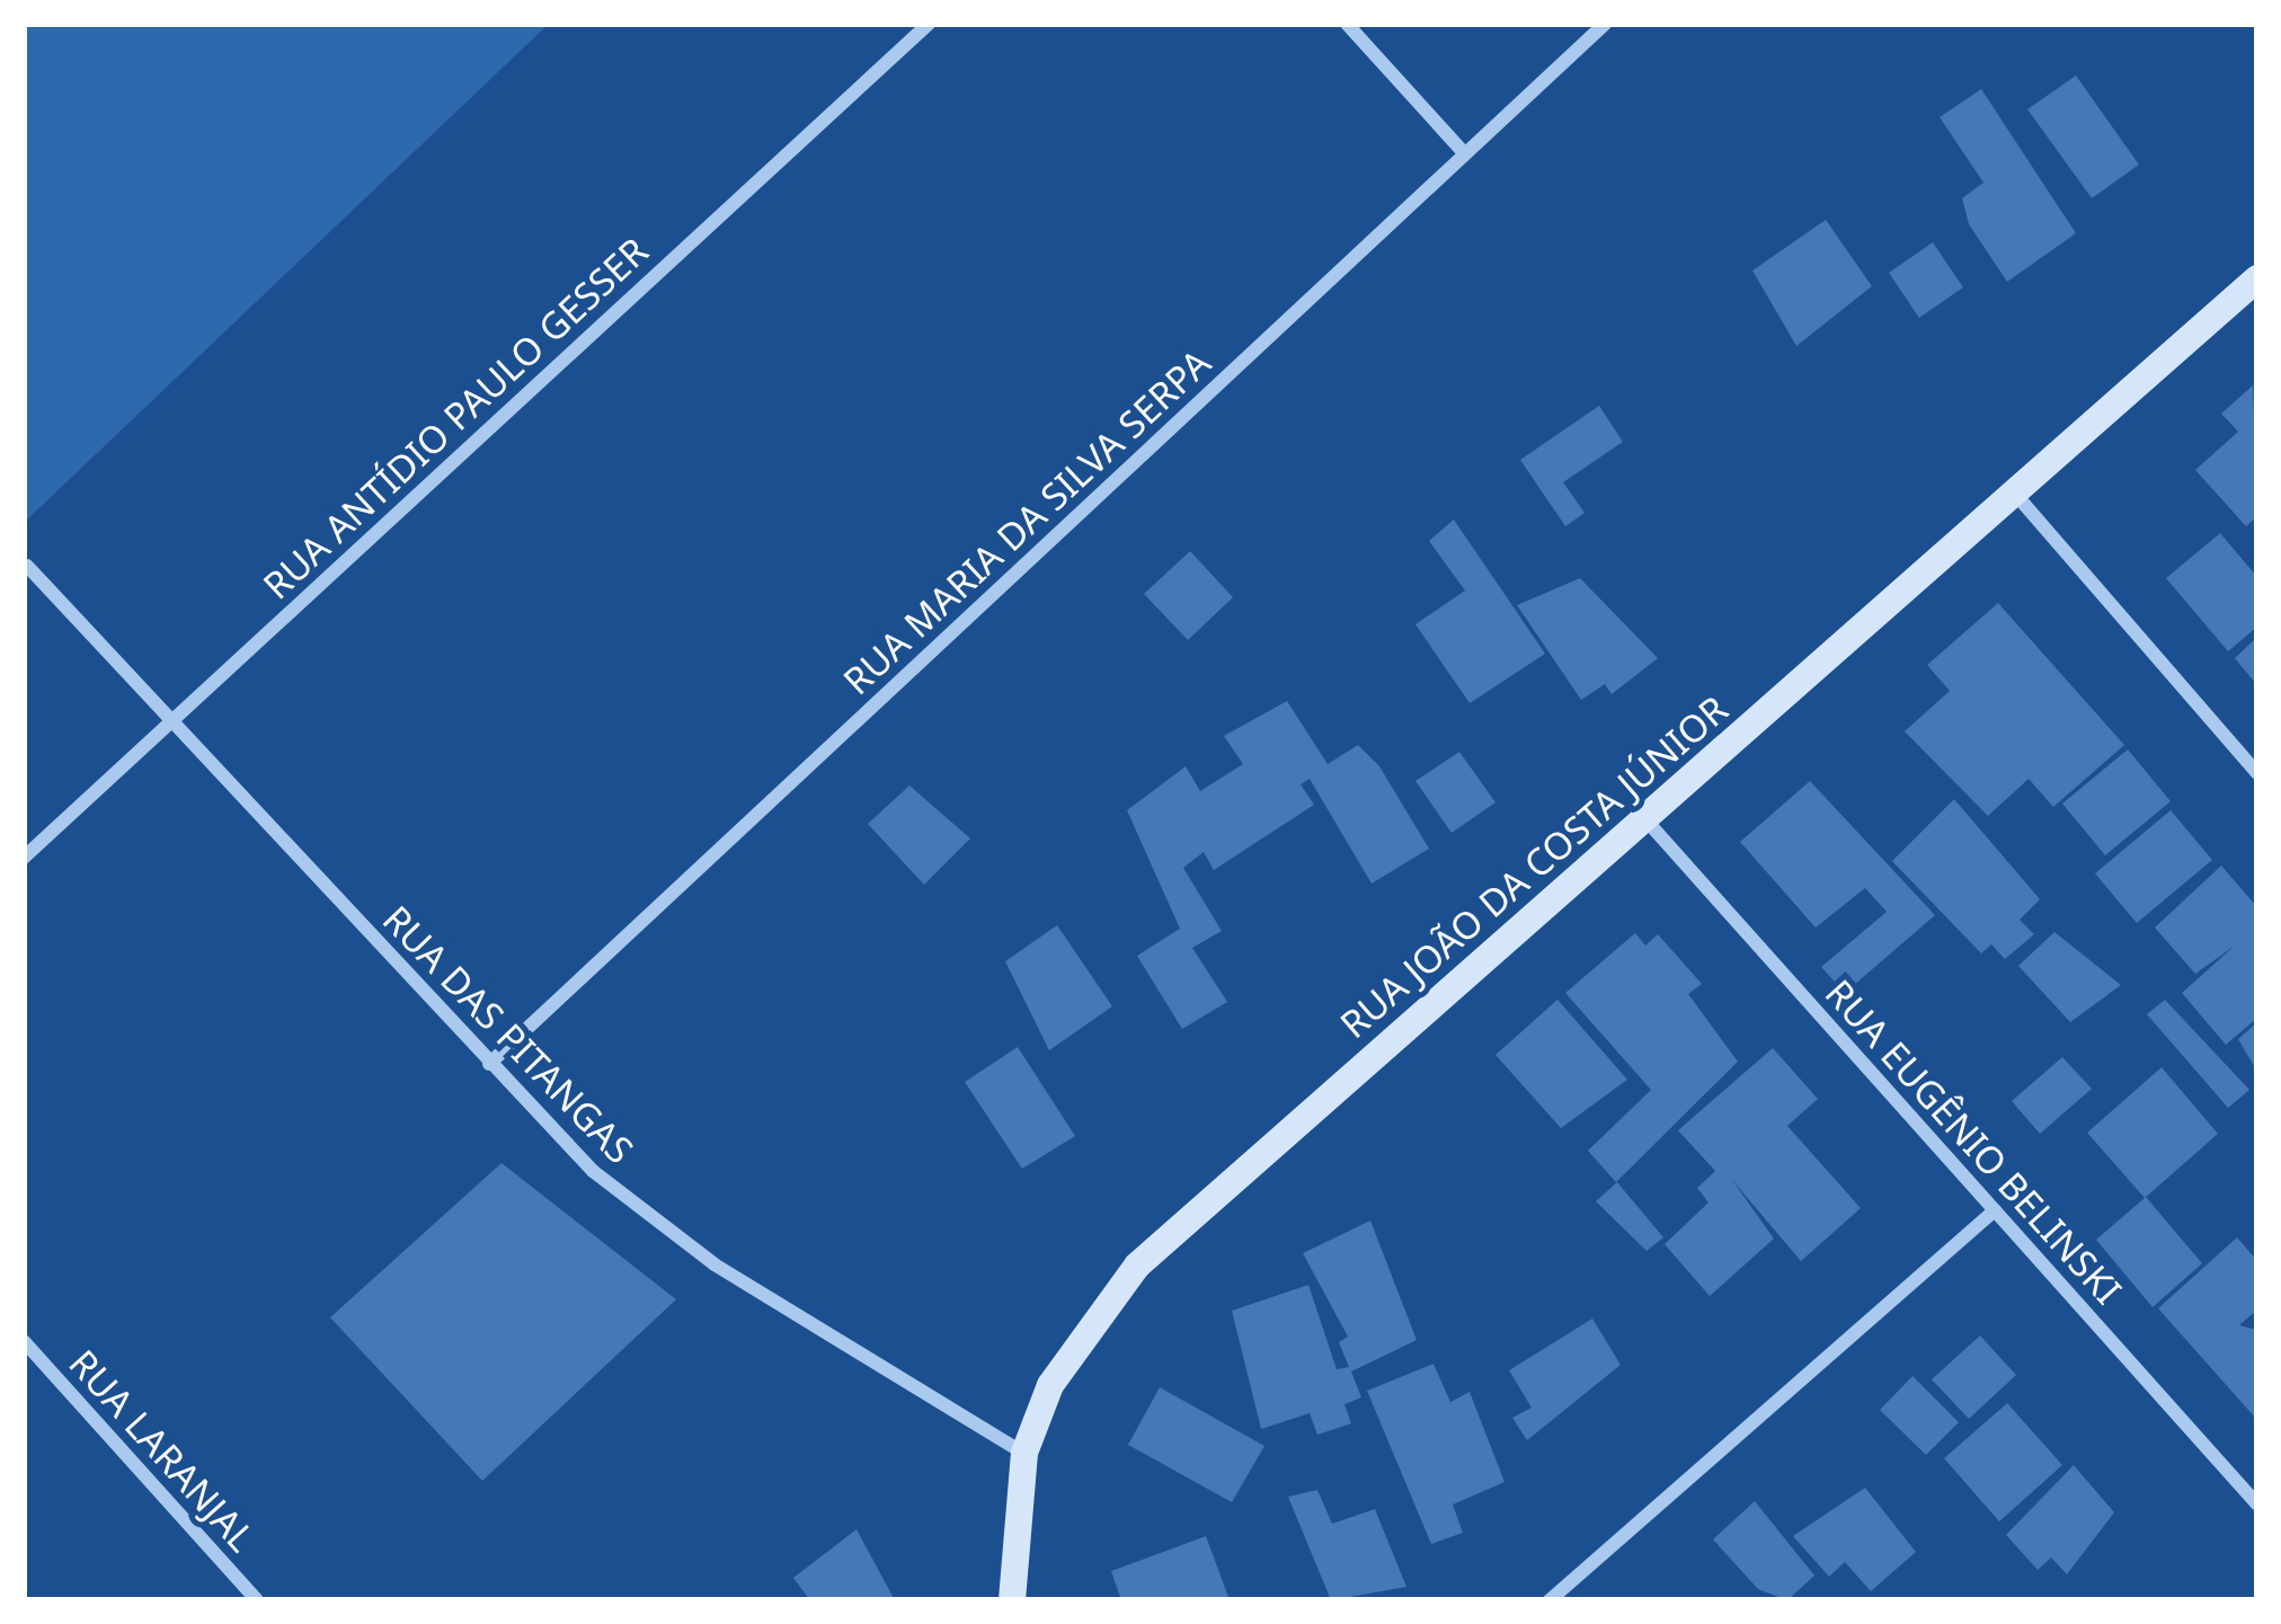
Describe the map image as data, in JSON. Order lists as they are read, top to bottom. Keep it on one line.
{"streets":{"main road":["RUA JOÃO DA COSTA JÚNIOR"],"street":["RUA ANTÍDIO PAULO GESSER","RUA MARIA DA SILVA SERPA","RUA DAS PITANGAS","RUA EUGÊNIO BELINSKI","RUA LARANJAL"]},"crossings":[["RUA ANTÍDIO PAULO GESSER","RUA DAS PITANGAS"],["RUA MARIA DA SILVA SERPA","RUA DAS PITANGAS"],["RUA JOÃO DA COSTA JÚNIOR","RUA DAS PITANGAS"],["RUA JOÃO DA COSTA JÚNIOR","RUA EUGÊNIO BELINSKI"]]}
